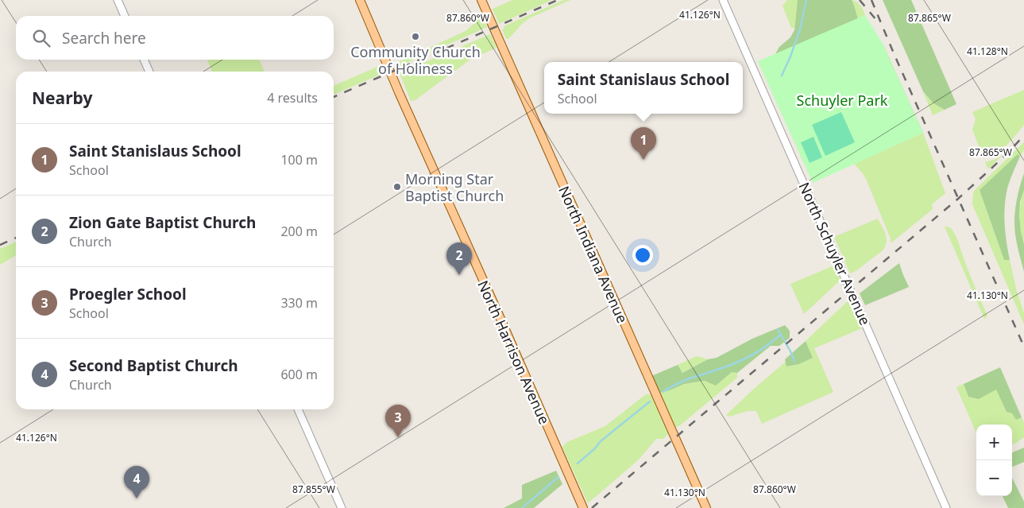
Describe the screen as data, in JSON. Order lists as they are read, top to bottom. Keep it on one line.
{"streets":{"main road":["North Indiana Avenue","North Harrison Avenue"],"street":["North Schuyler Avenue"]},"parks":["Schuyler Park"],"places":["Community Church of Holiness","Morning Star Baptist Church"],"page":{"search":"Search here","popup":["Saint Stanislaus School","School"],"heading":["Nearby","4 results"],"list":[{"mark":"1","name":"Saint Stanislaus School","note":"School","value":"100 m"},{"mark":"2","name":"Zion Gate Baptist Church","note":"Church","value":"200 m"},{"mark":"3","name":"Proegler School","note":"School","value":"330 m"},{"mark":"4","name":"Second Baptist Church","note":"Church","value":"600 m"}],"pins":["1","2","3","4"],"map_buttons":["+","−"]},"coordinates":["41.126°N","87.860°W","87.865°W","41.128°N","41.130°N","87.855°W"]}
